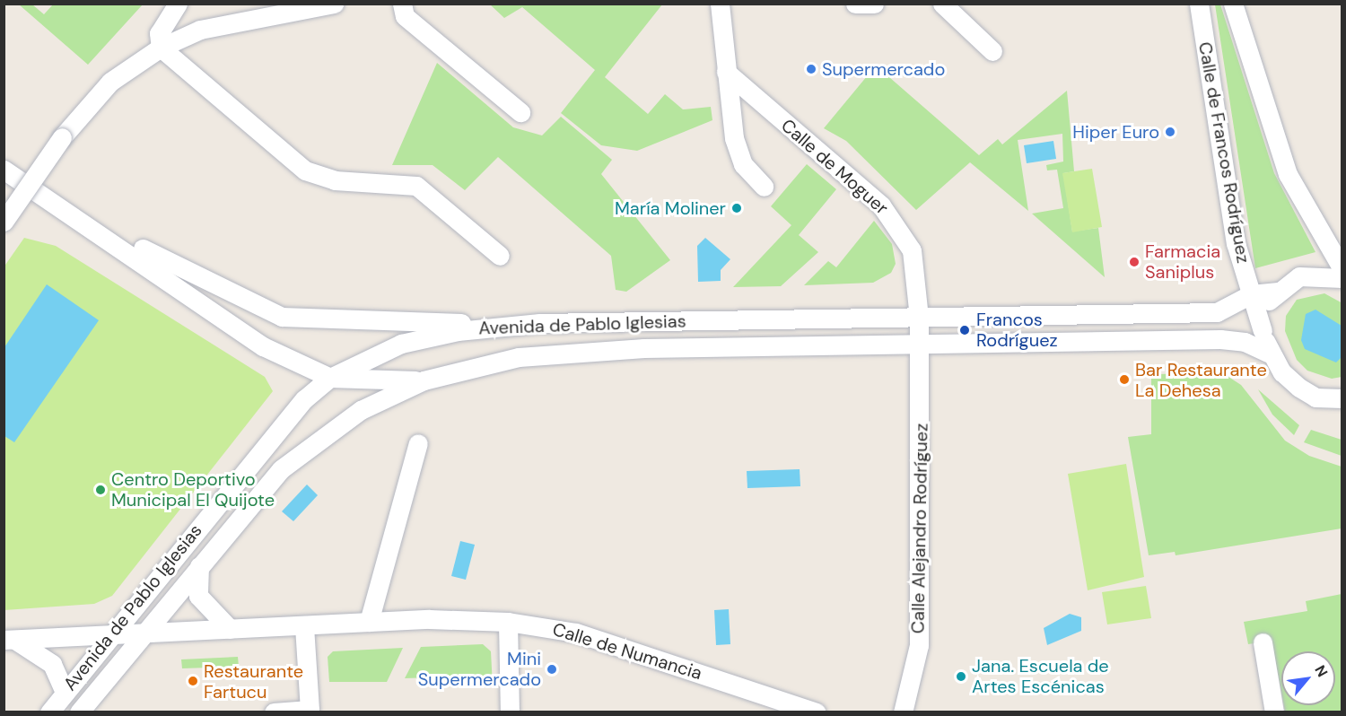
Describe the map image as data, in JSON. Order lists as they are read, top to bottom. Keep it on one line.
{"streets":{"street":["Calle de Francos Rodríguez","Calle de Moguer","Avenida de Pablo Iglesias","Calle Alejandro Rodríguez","Calle de Numancia"]},"crossings":[["Calle de Francos Rodríguez","Avenida de Pablo Iglesias"],["Calle de Moguer","Avenida de Pablo Iglesias"],["Calle de Moguer","Calle Alejandro Rodríguez"],["Avenida de Pablo Iglesias","Calle Alejandro Rodríguez"],["Avenida de Pablo Iglesias","Calle de Numancia"]],"places":["Supermercado","Hiper Euro","María Moliner","Farmacia Saniplus","Francos Rodríguez","Bar Restaurante La Dehesa","Centro Deportivo Municipal El Quijote","Mini Supermercado","Jana. Escuela de Artes Escénicas","Restaurante Fartucu"],"north":"top right"}
